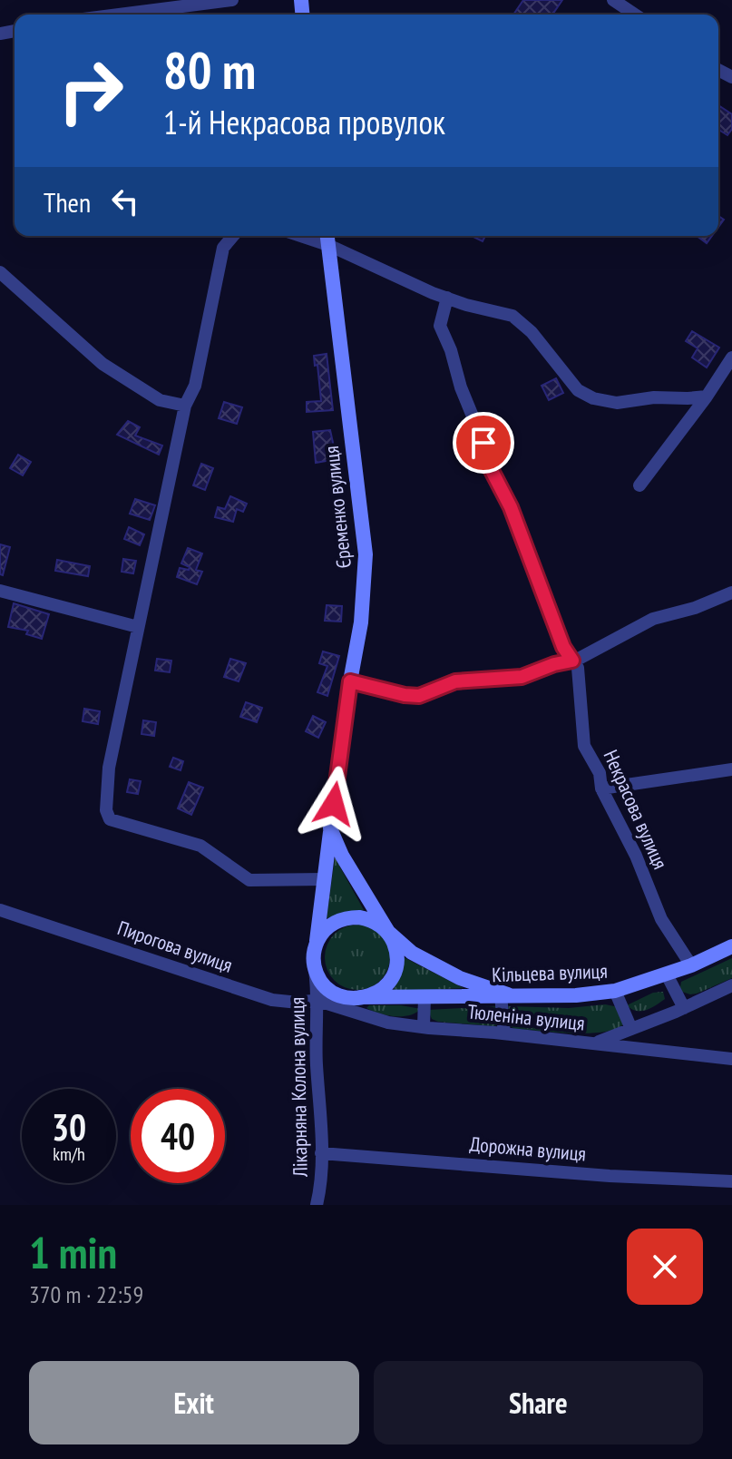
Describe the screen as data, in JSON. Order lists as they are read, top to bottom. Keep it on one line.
{"streets":{"street":["Єременко вулиця","Некрасова вулиця","Пирогова вулиця","Кільцева вулиця","Тюленіна вулиця","Лікарняна Колона вулиця","Дорожна вулиця"]},"crossings":[["Єременко вулиця","Пирогова вулиця"],["Єременко вулиця","Кільцева вулиця"],["Єременко вулиця","Лікарняна Колона вулиця"],["Некрасова вулиця","Кільцева вулиця"],["Пирогова вулиця","Кільцева вулиця"],["Пирогова вулиця","Тюленіна вулиця"],["Пирогова вулиця","Лікарняна Колона вулиця"],["Кільцева вулиця","Лікарняна Колона вулиця"],["Тюленіна вулиця","Лікарняна Колона вулиця"],["Лікарняна Колона вулиця","Дорожна вулиця"]],"page":{"turn":["80 m","1-й Некрасова провулок"],"then":"Then","speed":"30 km/h","limit":"40","heading":["1 min","370 m · 22:59"],"buttons":["Exit","Share"]}}
